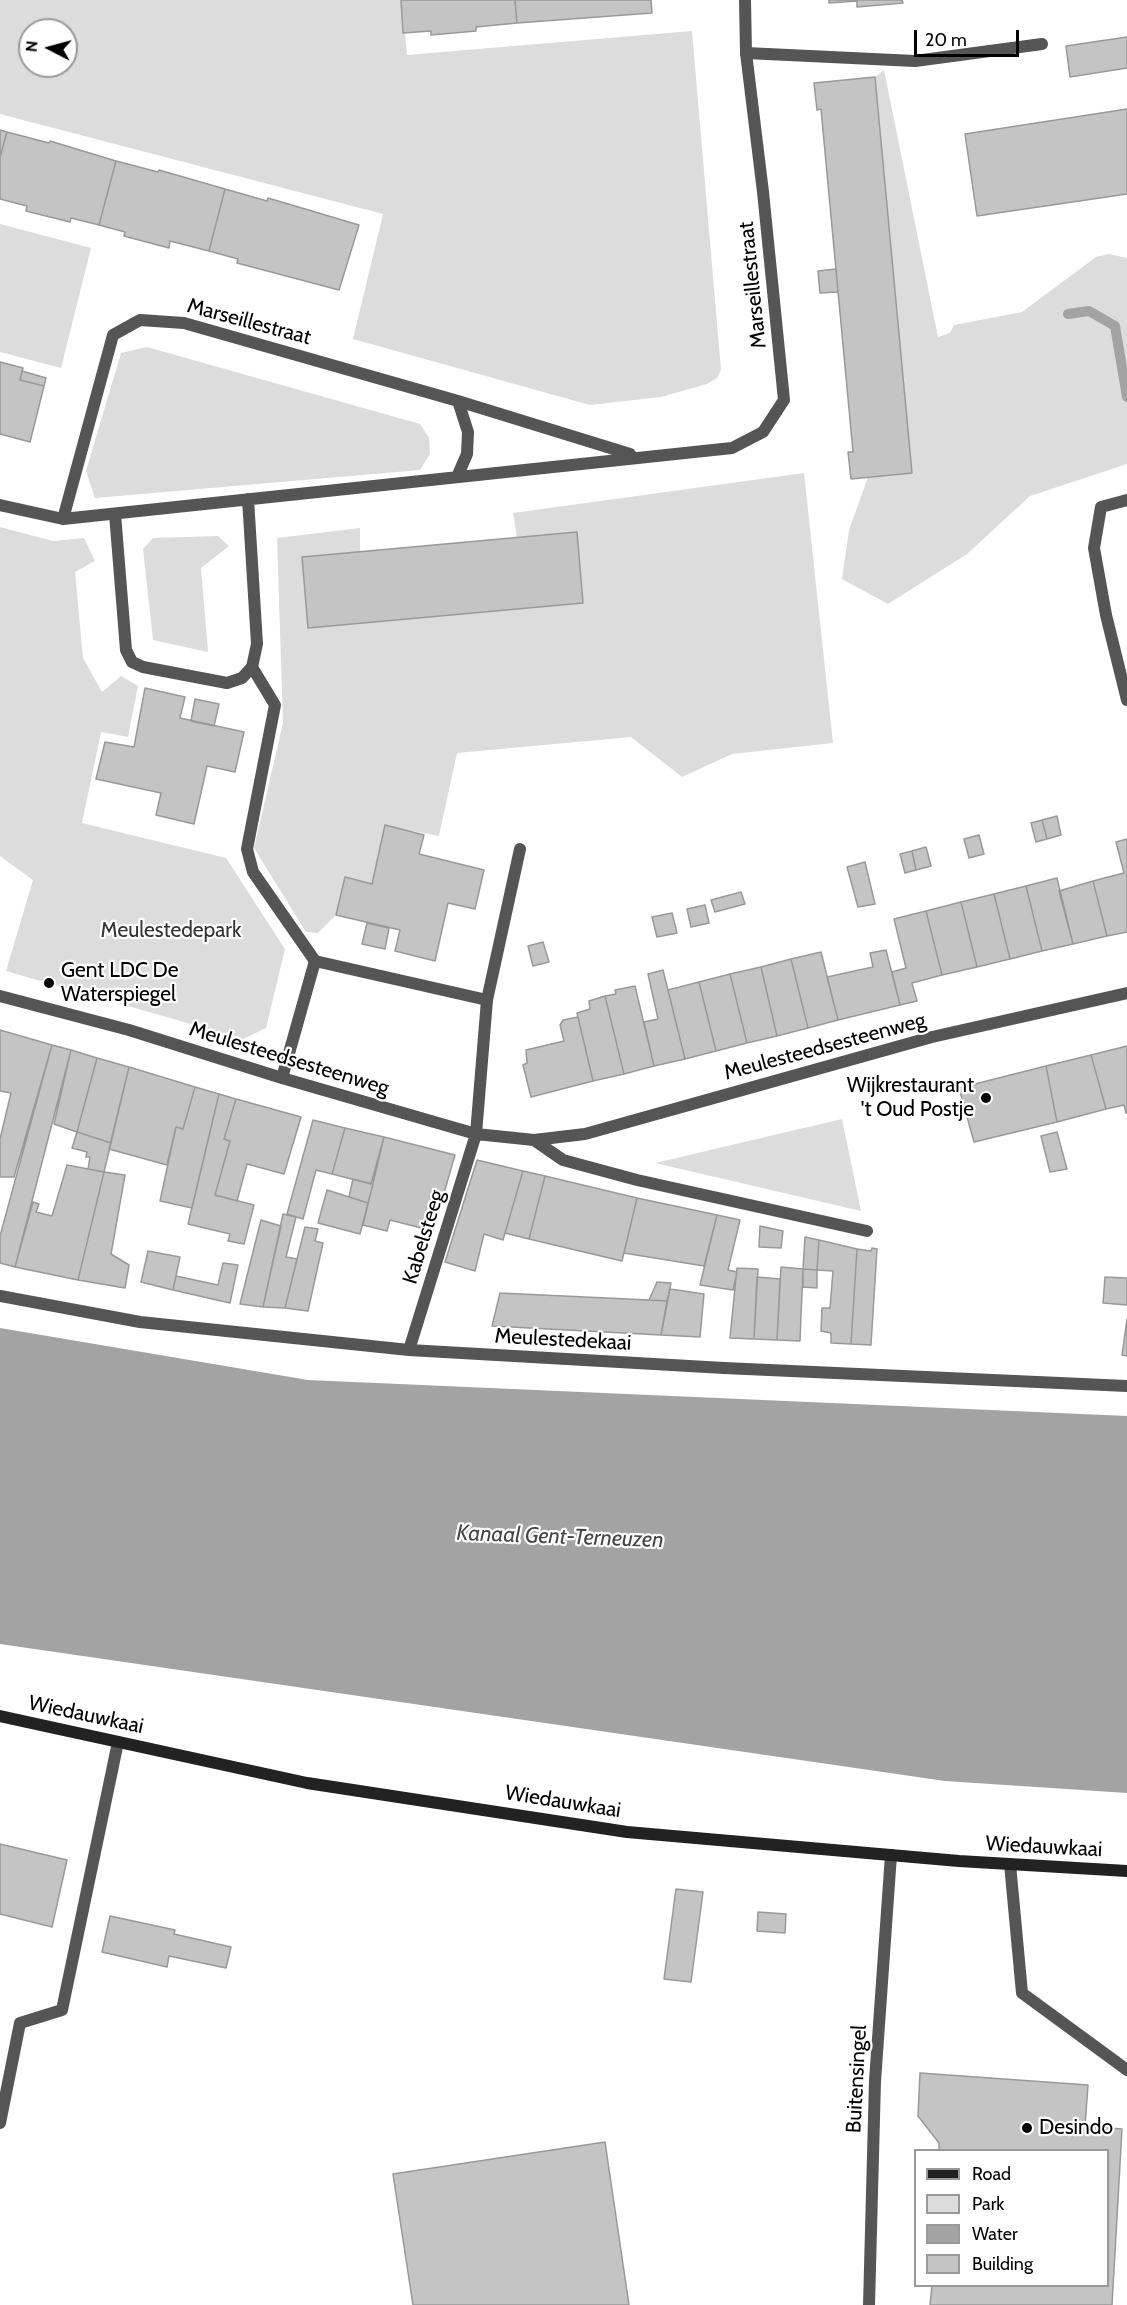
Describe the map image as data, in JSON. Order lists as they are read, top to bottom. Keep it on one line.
{"streets":{"main road":["Wiedauwkaai"],"street":["Marseillestraat","Meulesteedsesteenweg","Kabelsteeg","Meulestedekaai","Buitensingel"]},"crossings":[["Meulesteedsesteenweg","Kabelsteeg"],["Kabelsteeg","Meulestedekaai"],["Wiedauwkaai","Buitensingel"]],"water":["Kanaal Gent-Terneuzen"],"parks":["Meulestedepark"],"places":["Gent LDC De Waterspiegel","Wijkrestaurant 't Oud Postje","Desindo"],"legend":["Road","Park","Water","Building"],"scale_bar":"20 m","north":"left"}
